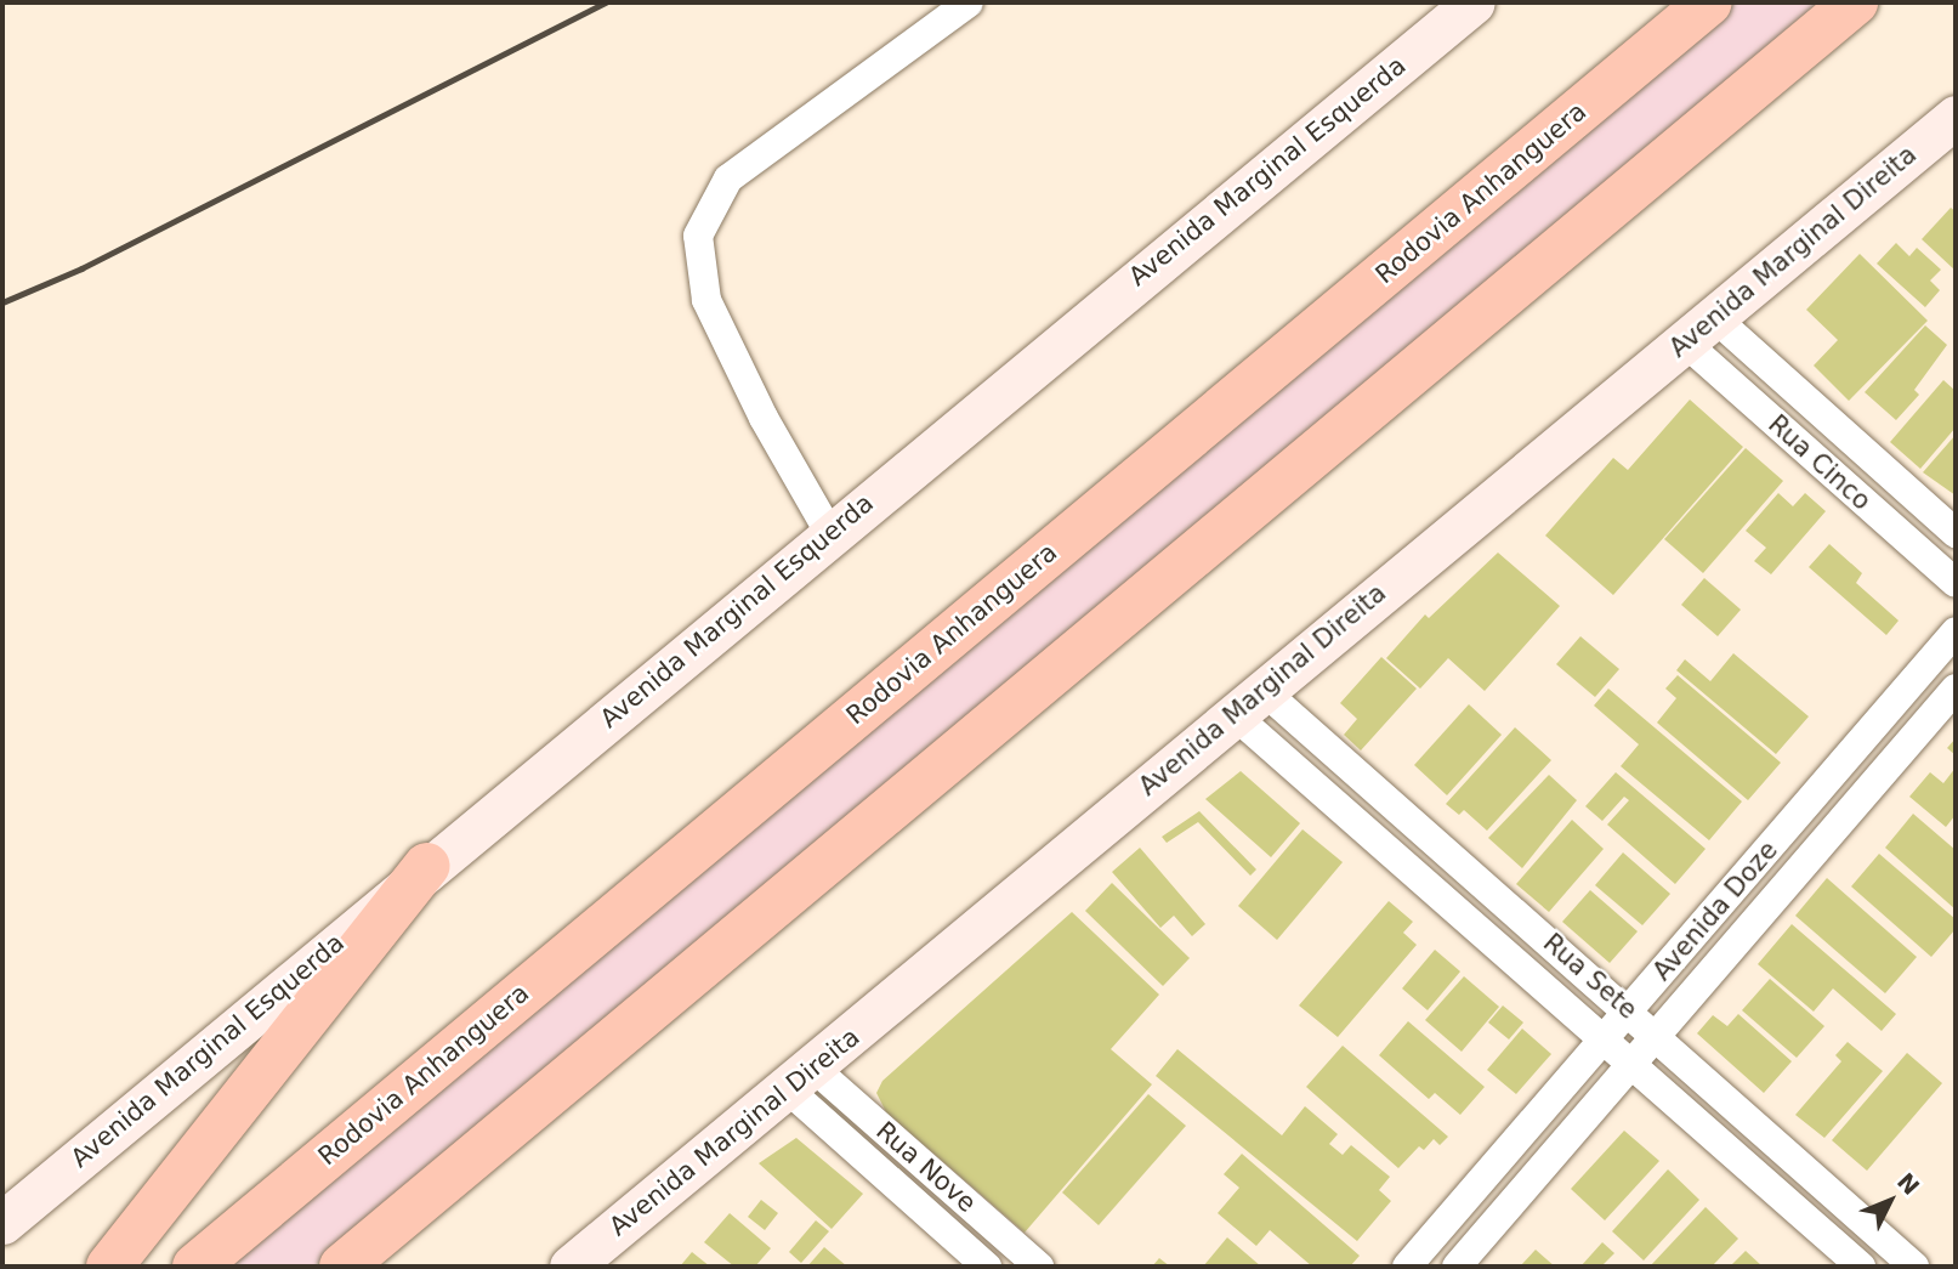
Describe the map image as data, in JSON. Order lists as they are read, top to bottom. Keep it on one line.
{"streets":{"highway":["Rodovia Anhanguera"],"main road":["Avenida Marginal Esquerda","Avenida Marginal Direita"],"street":["Rua Cinco","Avenida Doze","Rua Sete","Rua Nove"]},"crossings":[["Avenida Marginal Direita","Rua Cinco"],["Avenida Marginal Direita","Rua Sete"],["Avenida Marginal Direita","Rua Nove"],["Avenida Doze","Rua Sete"]],"north":"top right"}
